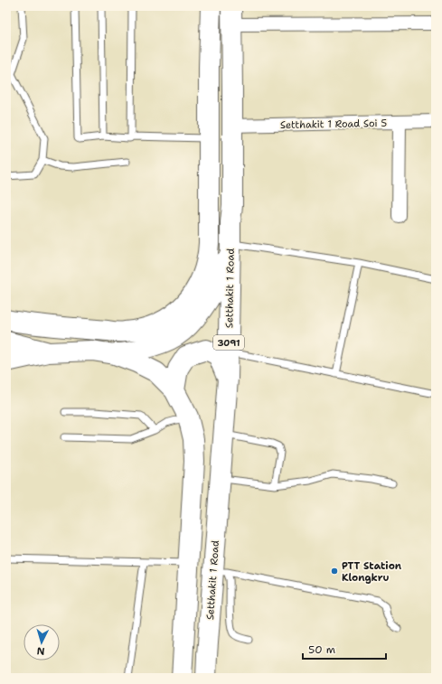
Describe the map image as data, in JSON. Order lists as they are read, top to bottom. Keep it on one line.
{"streets":{"main road":["Setthakit 1 Road","3091"],"street":["Setthakit 1 Road Soi 5"]},"crossings":[["Setthakit 1 Road Soi 5","Setthakit 1 Road"]],"places":["PTT Station Klongkru"],"scale_bar":"50 m","north":"bottom"}
